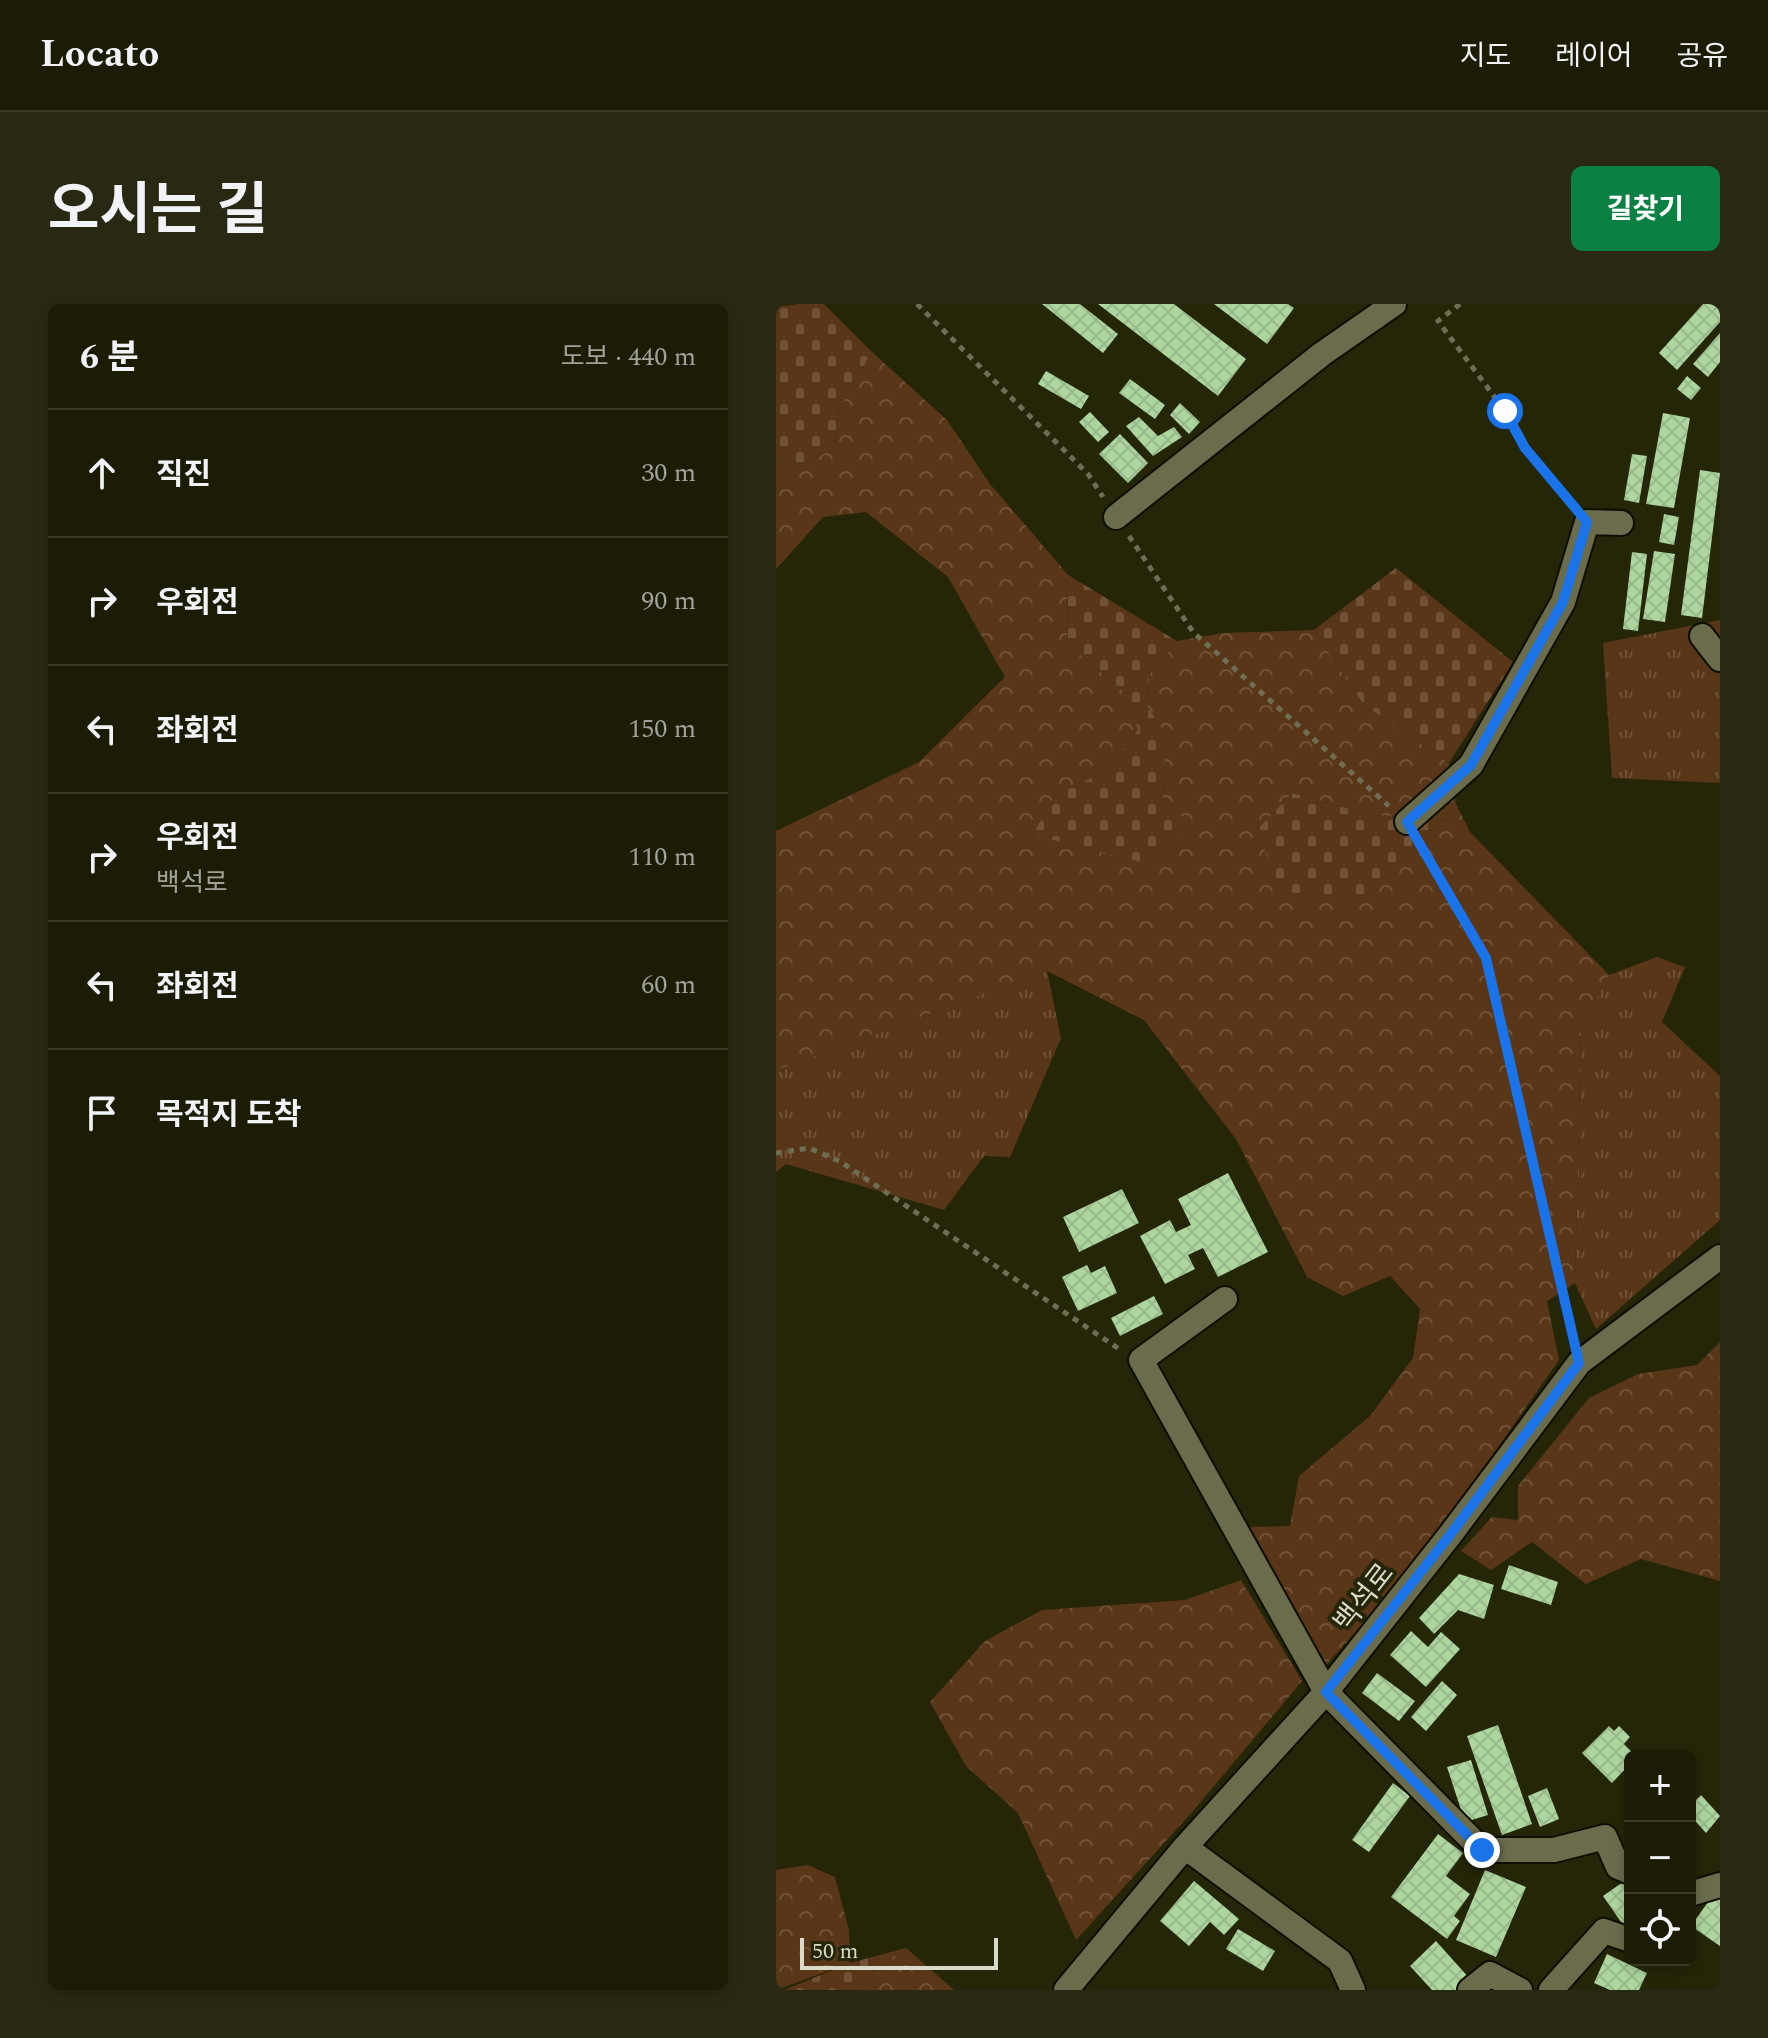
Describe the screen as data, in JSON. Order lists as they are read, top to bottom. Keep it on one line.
{"streets":{"street":["백석로"]},"scale_bar":"50 m","page":{"header":"Locato","nav":["지도","레이어","공유"],"title":"오시는 길","buttons":"길찾기","heading":["6 분","도보 · 440 m"],"list":[["직진","30 m"],["우회전","90 m"],["좌회전","150 m"],["우회전","백석로","110 m"],["좌회전","60 m"],"목적지 도착"],"map_buttons":["+","−"],"scale":"50 m"}}
